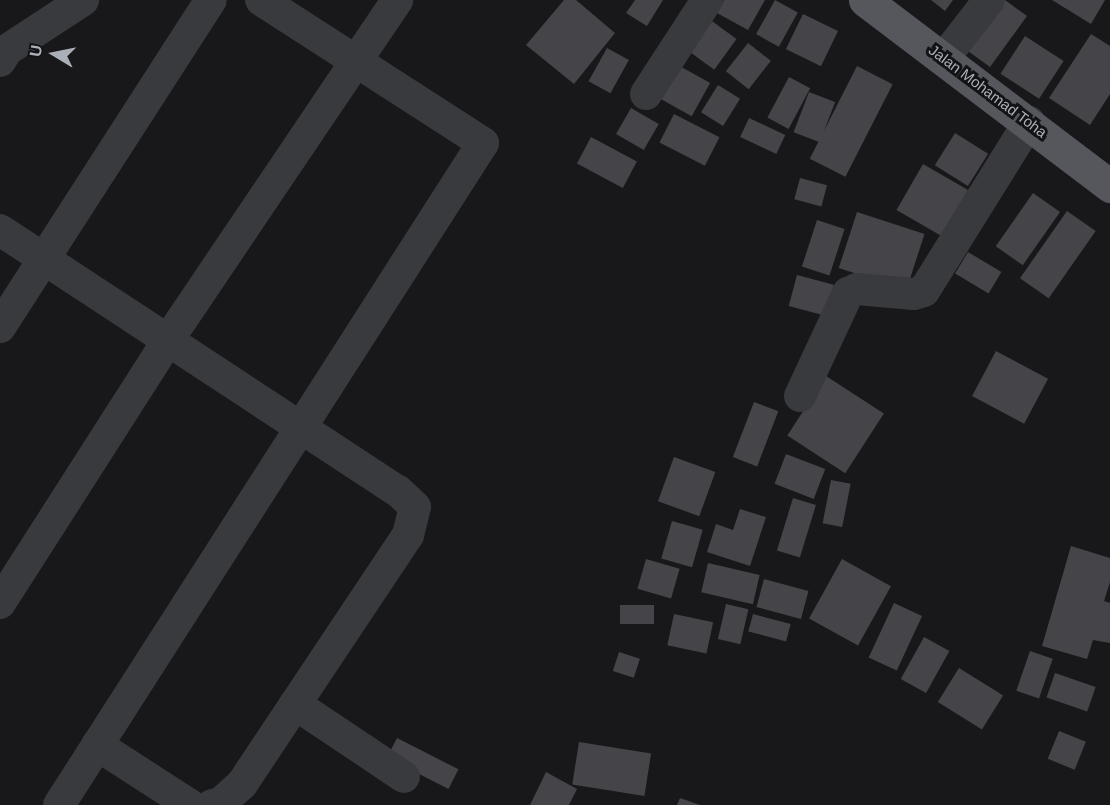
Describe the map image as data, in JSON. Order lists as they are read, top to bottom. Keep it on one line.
{"streets":{"main road":["Jalan Mohamad Toha"]},"north":"left"}
